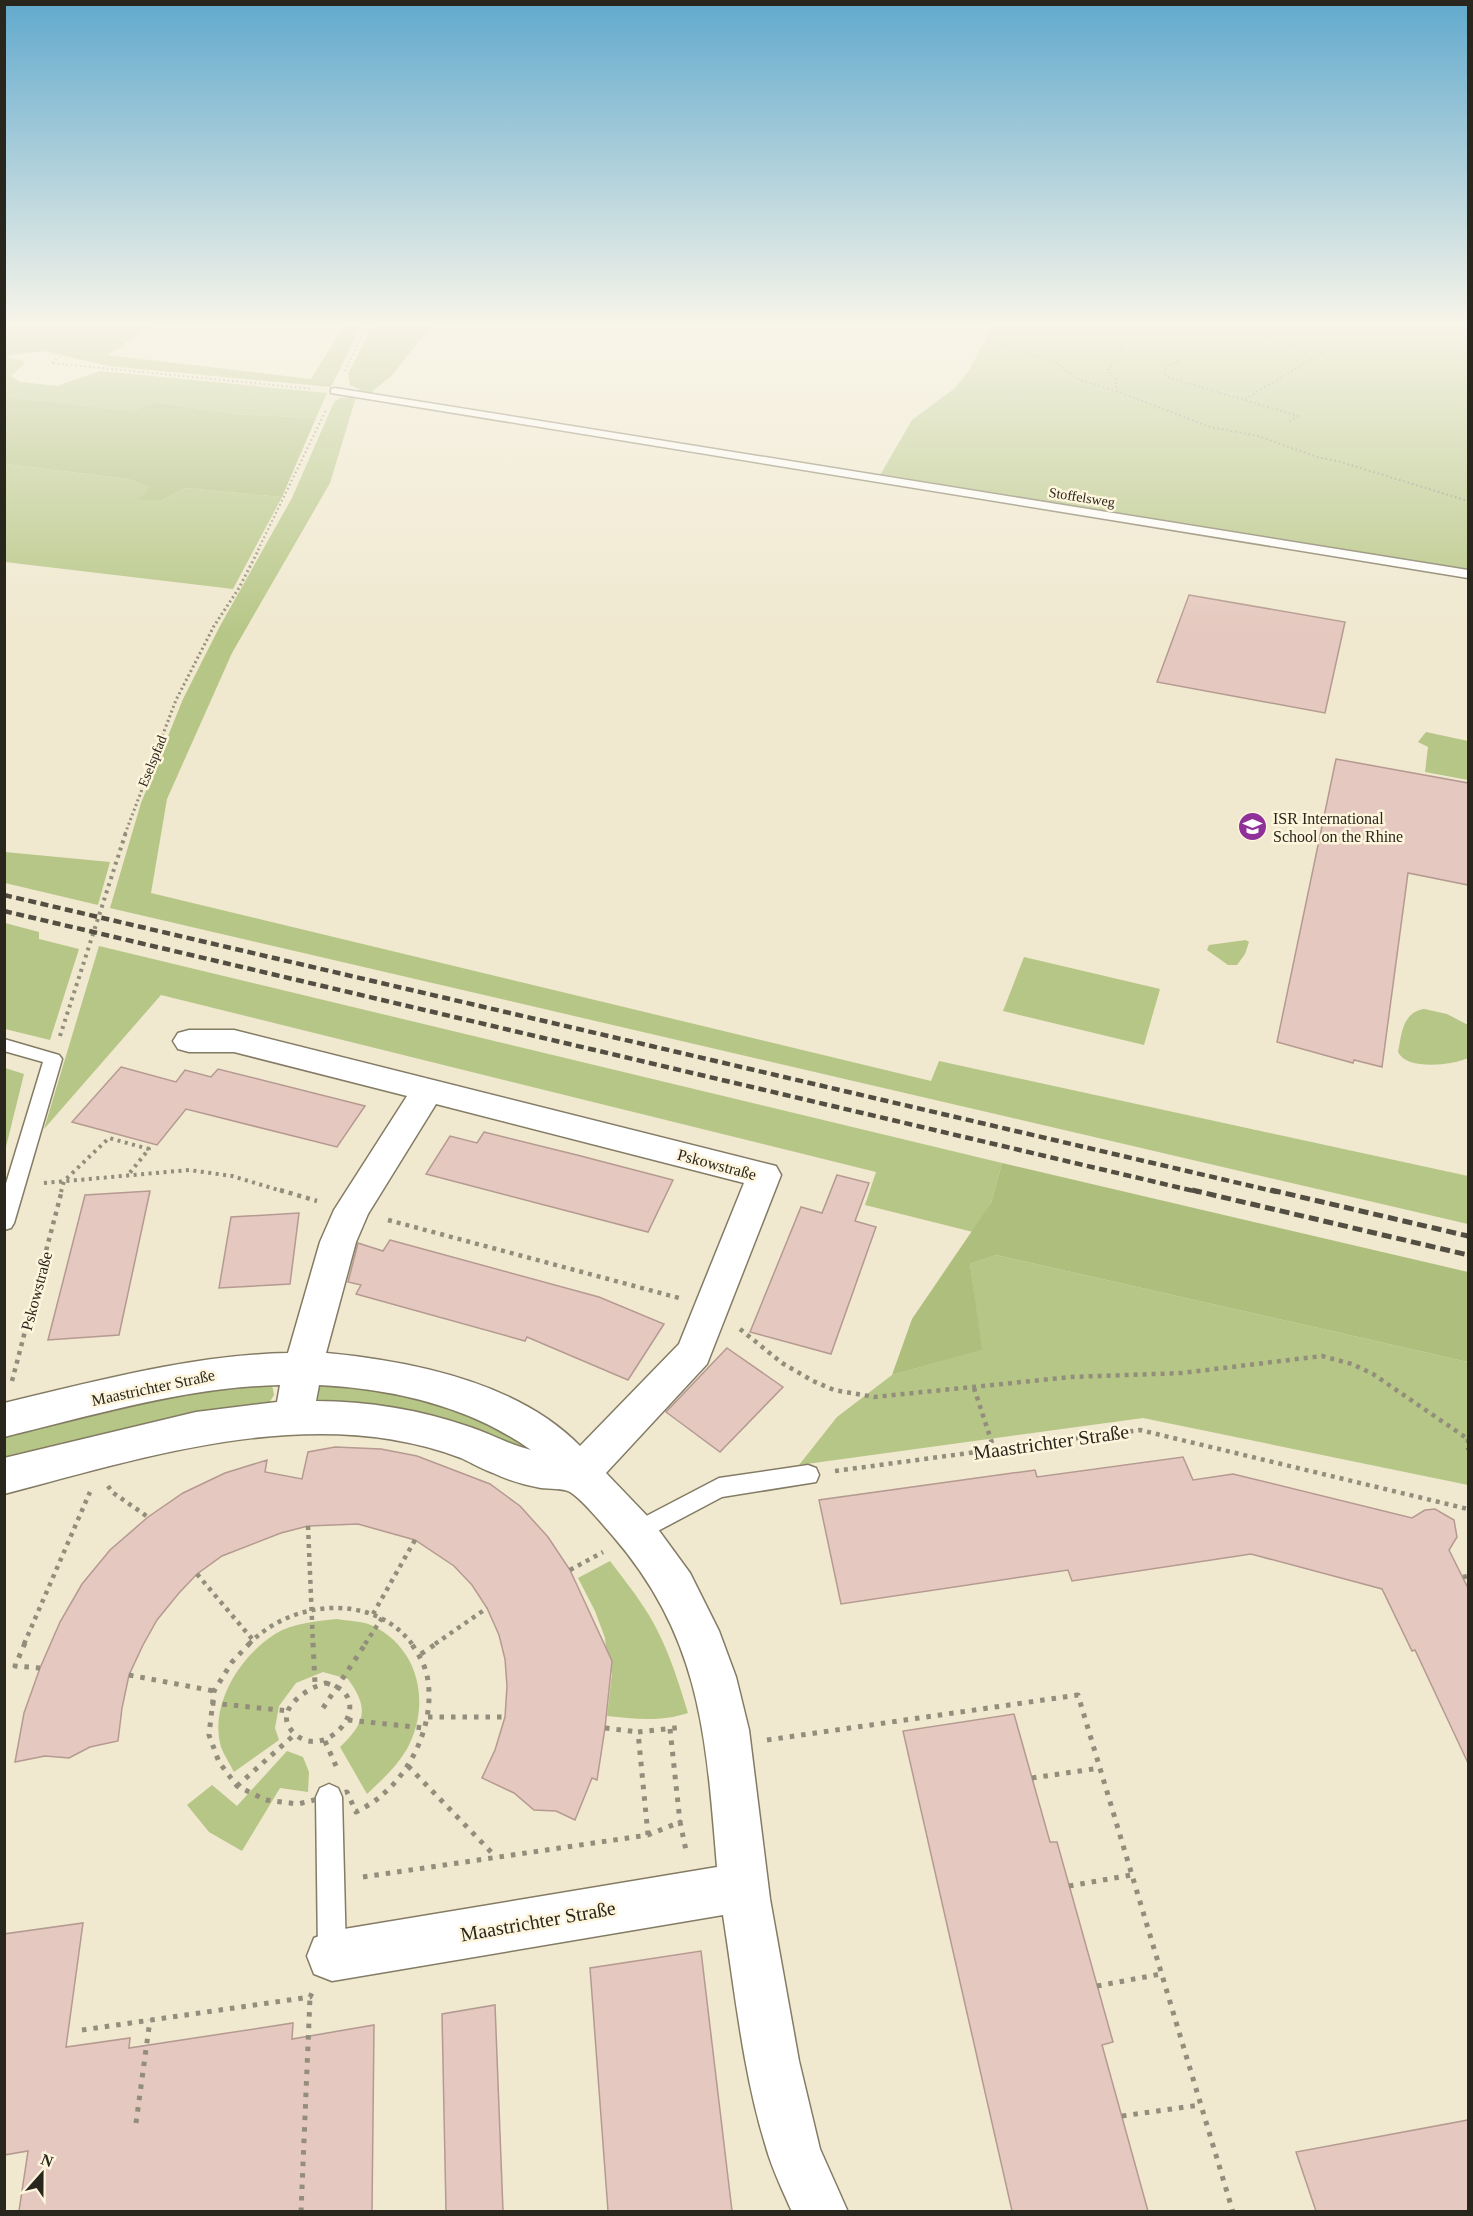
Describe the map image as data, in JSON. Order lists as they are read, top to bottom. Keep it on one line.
{"streets":{"street":["Pskowstraße","Maastrichter Straße"],"lane":["Stoffelsweg"],"path":["Eselspfad"]},"crossings":[["Pskowstraße","Maastrichter Straße"]],"places":{"school or university":["ISR International School on the Rhine"]},"north":"top"}
